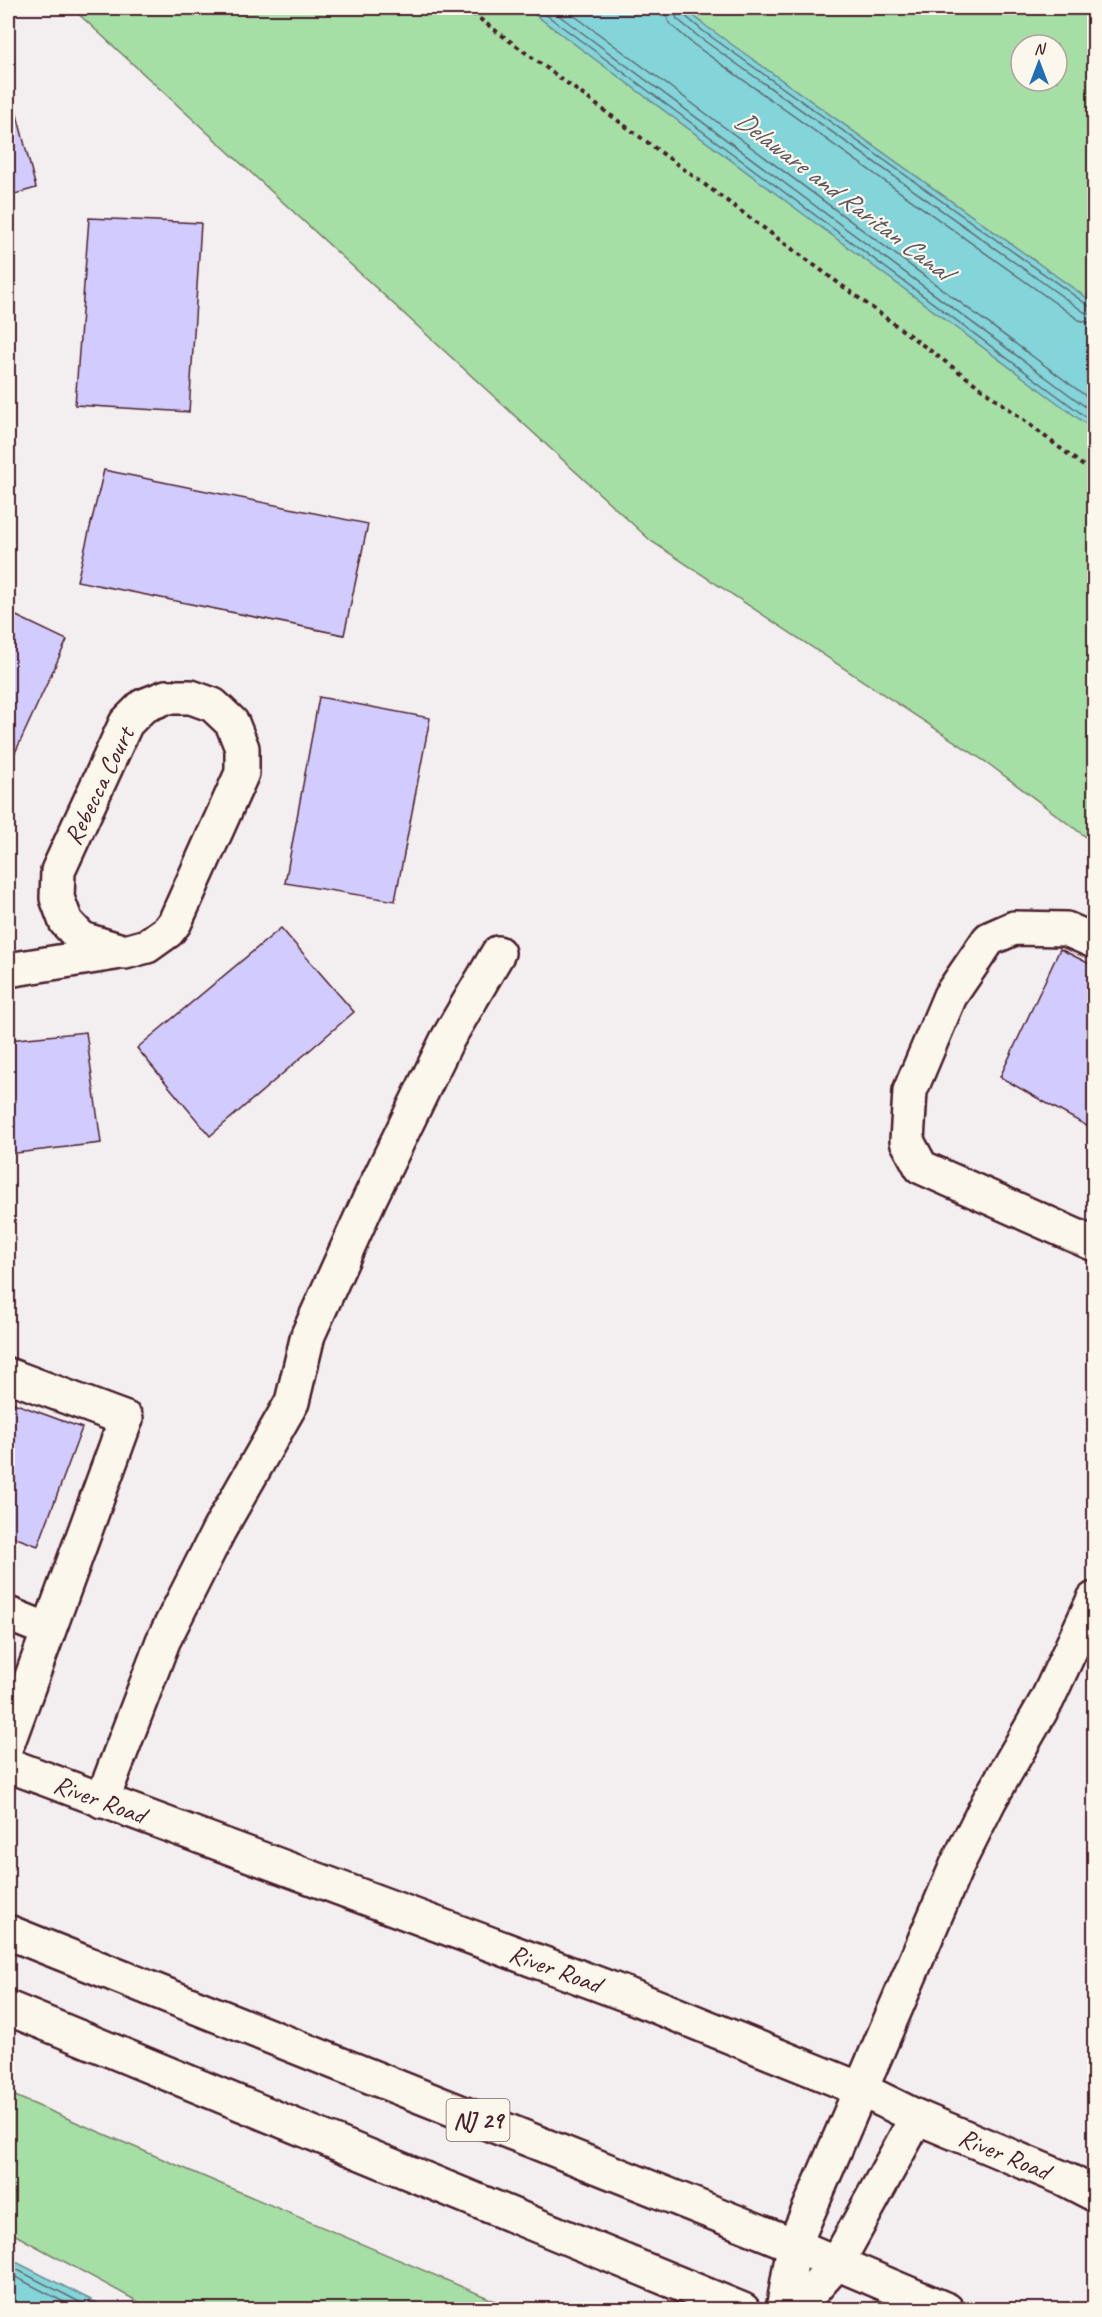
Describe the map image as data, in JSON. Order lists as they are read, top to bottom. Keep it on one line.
{"streets":{"main road":["Rebecca Court","River Road","NJ 29"]},"water":["Delaware and Raritan Canal"],"north":"top"}
